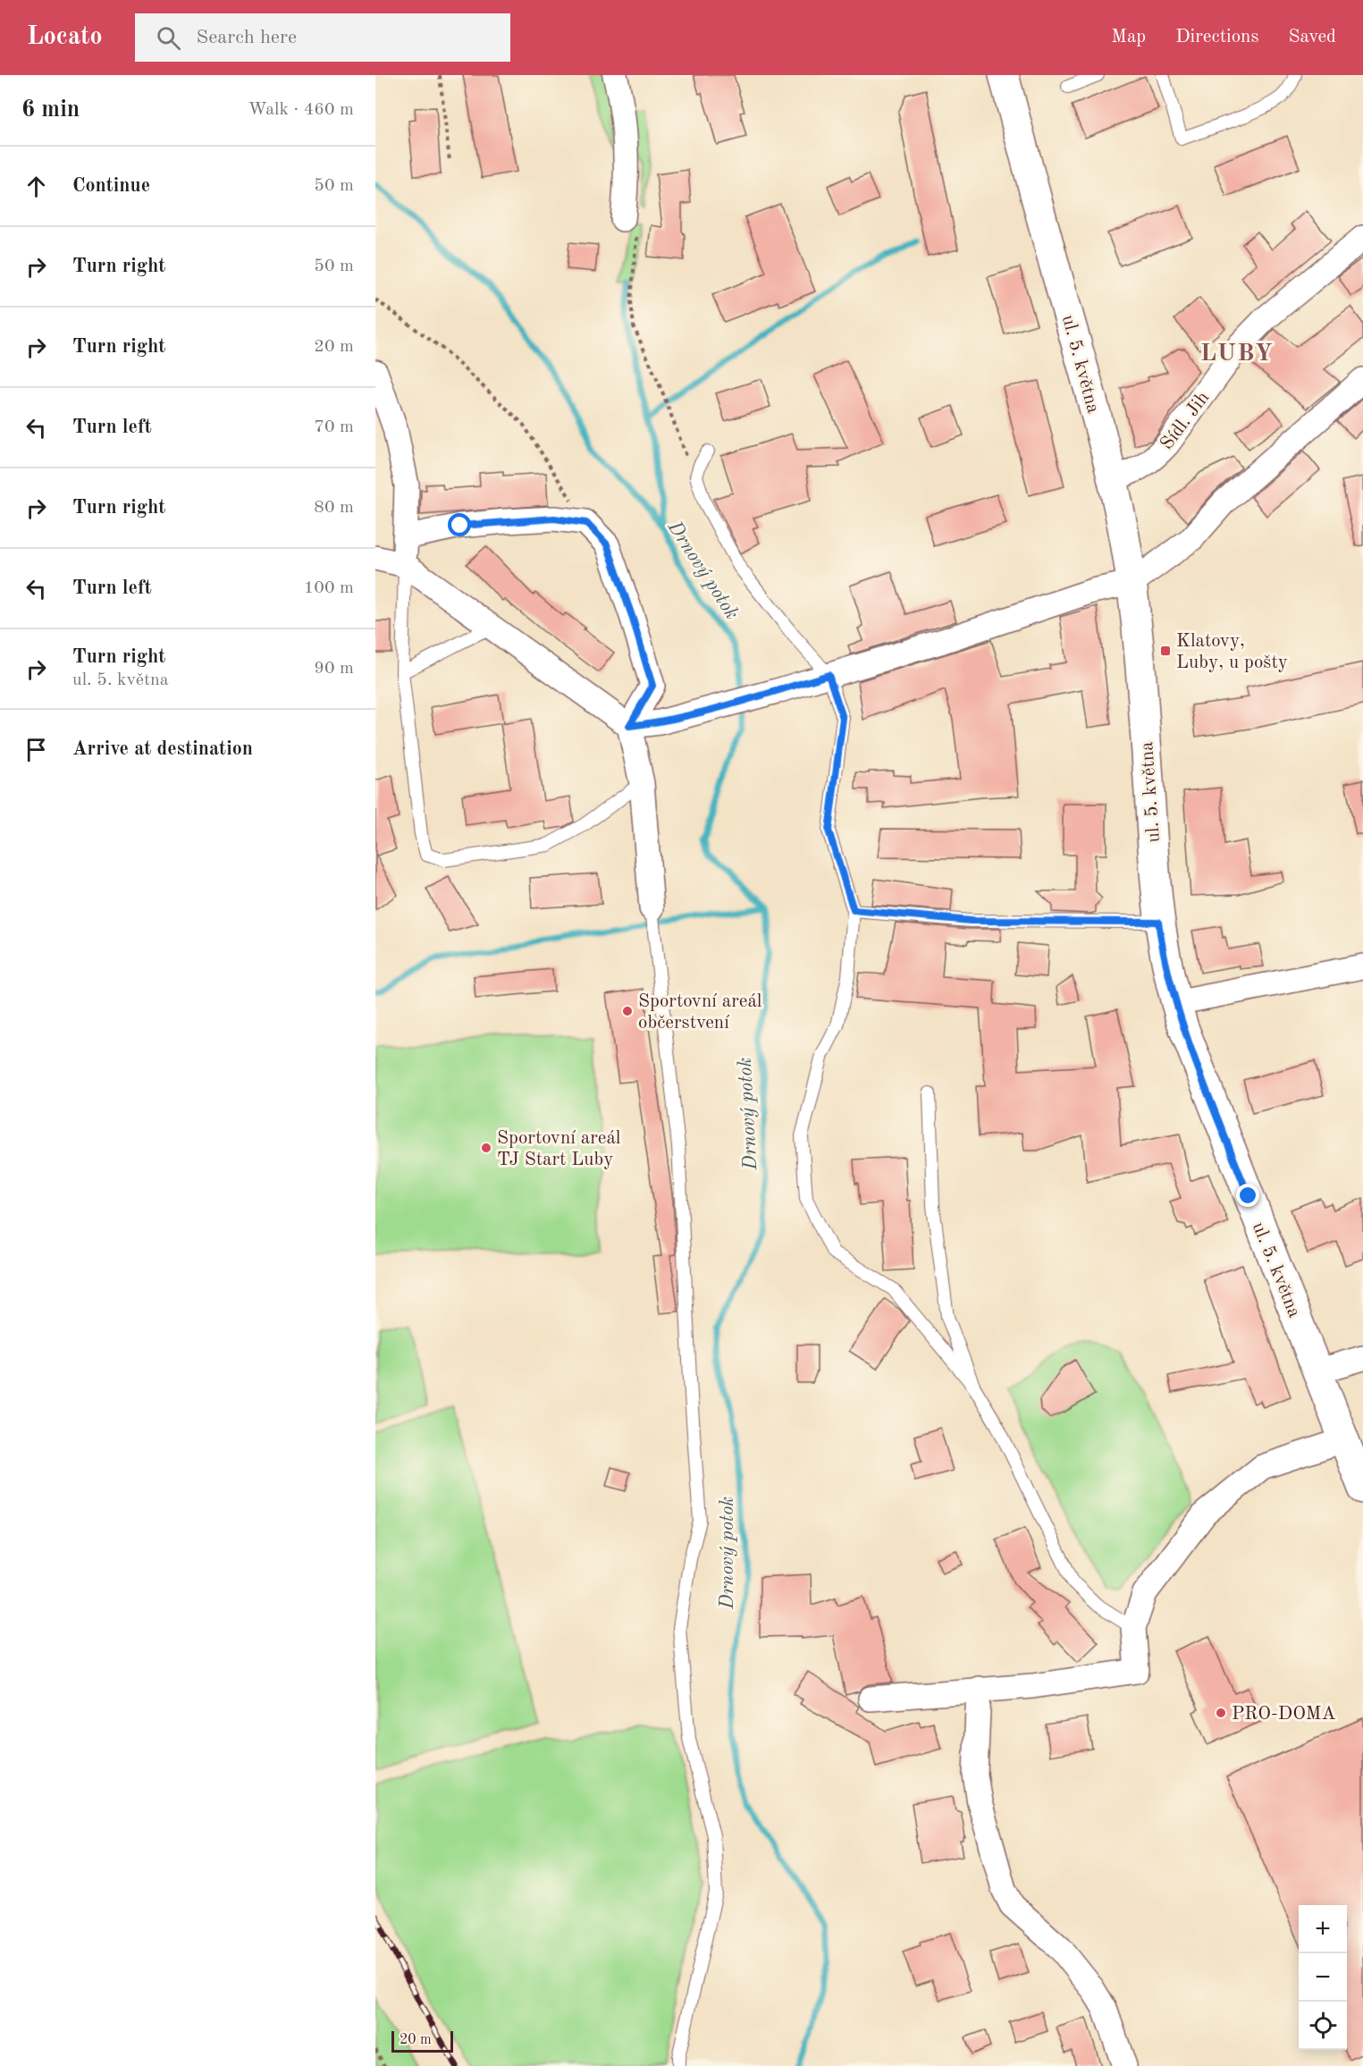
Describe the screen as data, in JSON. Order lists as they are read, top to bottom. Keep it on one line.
{"streets":{"street":["ul. 5. května","Sídl. Jih"]},"crossings":[["ul. 5. května","Sídl. Jih"]],"districts":["LUBY"],"water":["Drnový potok"],"places":{"transit":["Klatovy, Luby, u pošty"],"other":["Sportovní areál občerstvení","Sportovní areál TJ Start Luby","PRO-DOMA"]},"scale_bar":"20 m","page":{"header":"Locato","search":"Search here","nav":["Map","Directions","Saved"],"heading":["6 min","Walk · 460 m"],"list":[["Continue","50 m"],["Turn right","50 m"],["Turn right","20 m"],["Turn left","70 m"],["Turn right","80 m"],["Turn left","100 m"],["Turn right","ul. 5. května","90 m"],"Arrive at destination"],"map_buttons":["+","−"],"scale":"20 m"}}
